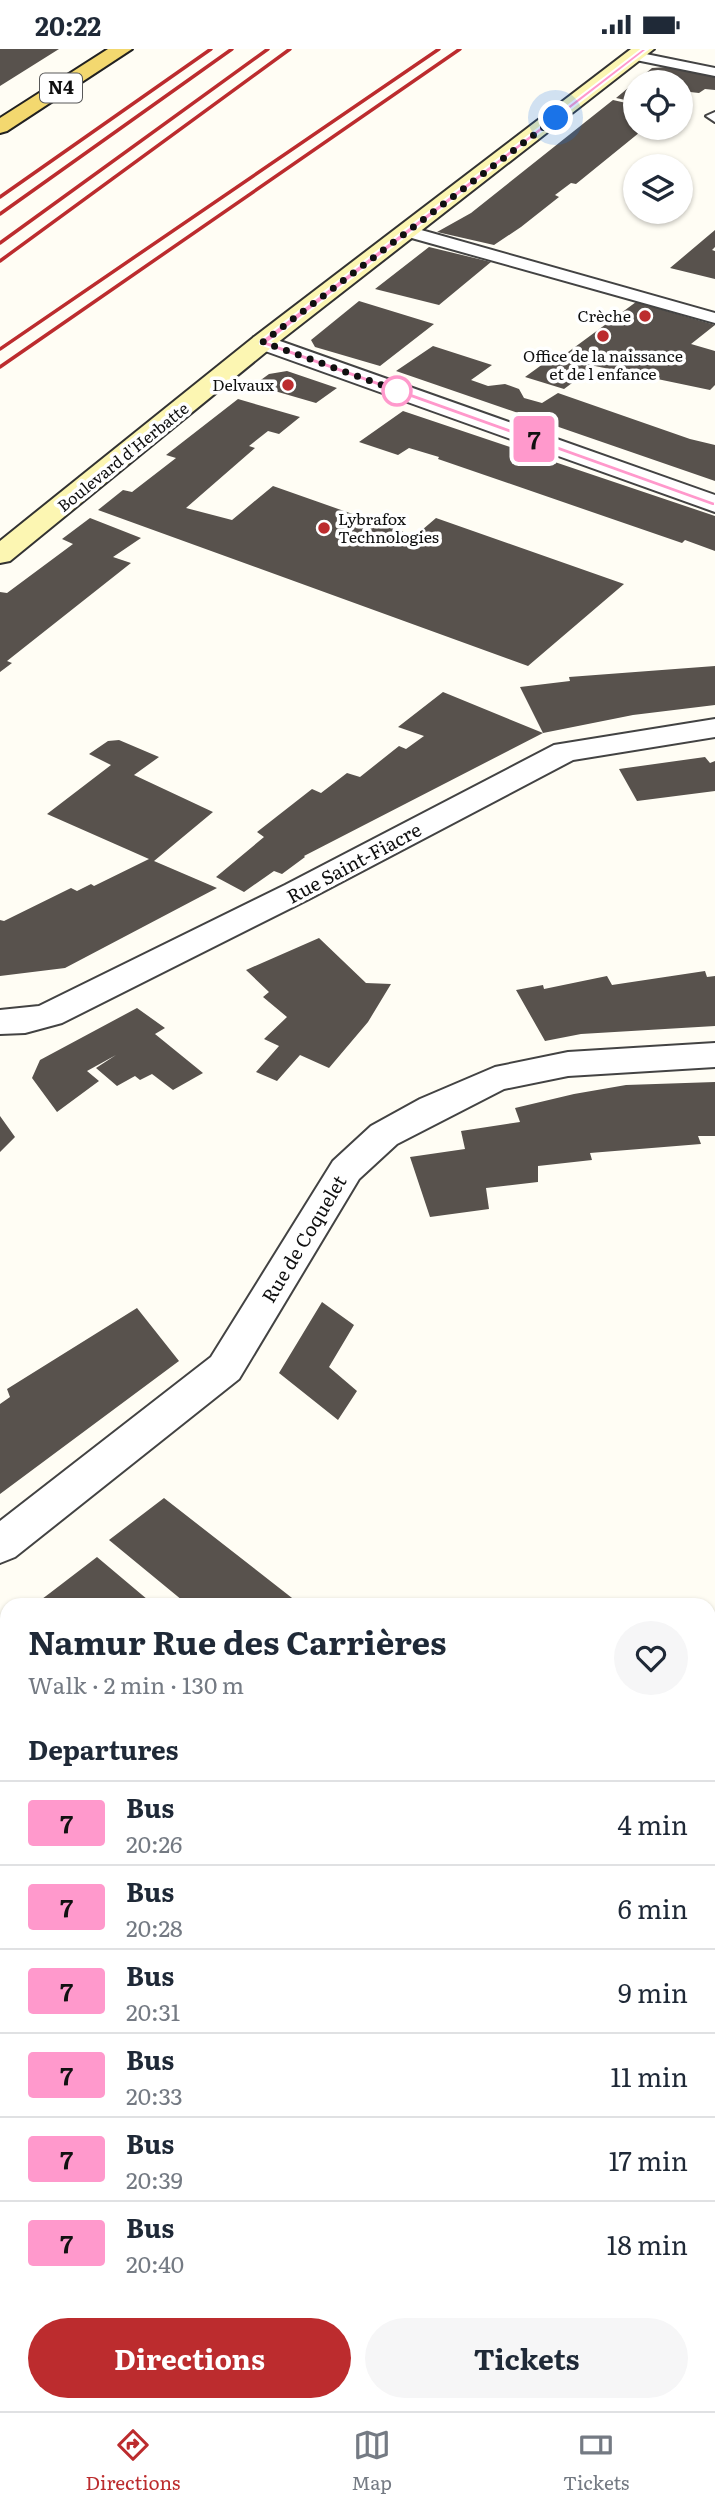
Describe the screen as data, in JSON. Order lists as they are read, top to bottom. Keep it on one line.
{"streets":{"main road":["N4"],"street":["Boulevard d'Herbatte","Rue Saint-Fiacre","Rue de Coquelet"]},"places":["Crèche","Office de la naissance et de l enfance","Delvaux","Lybrafox Technologies"],"lines":["bus line 7"],"page":{"status":"20:22","on_map":"7","heading":[["Namur Rue des Carrières","Walk · 2 min · 130 m"],"Departures"],"list":[{"mark":"7","name":"Bus","note":"20:26","value":"4 min"},{"mark":"7","name":"Bus","note":"20:28","value":"6 min"},{"mark":"7","name":"Bus","note":"20:31","value":"9 min"},{"mark":"7","name":"Bus","note":"20:33","value":"11 min"},{"mark":"7","name":"Bus","note":"20:39","value":"17 min"},{"mark":"7","name":"Bus","note":"20:40","value":"18 min"}],"buttons":["Directions","Tickets"],"tabs":["Directions","Map","Tickets"]}}
